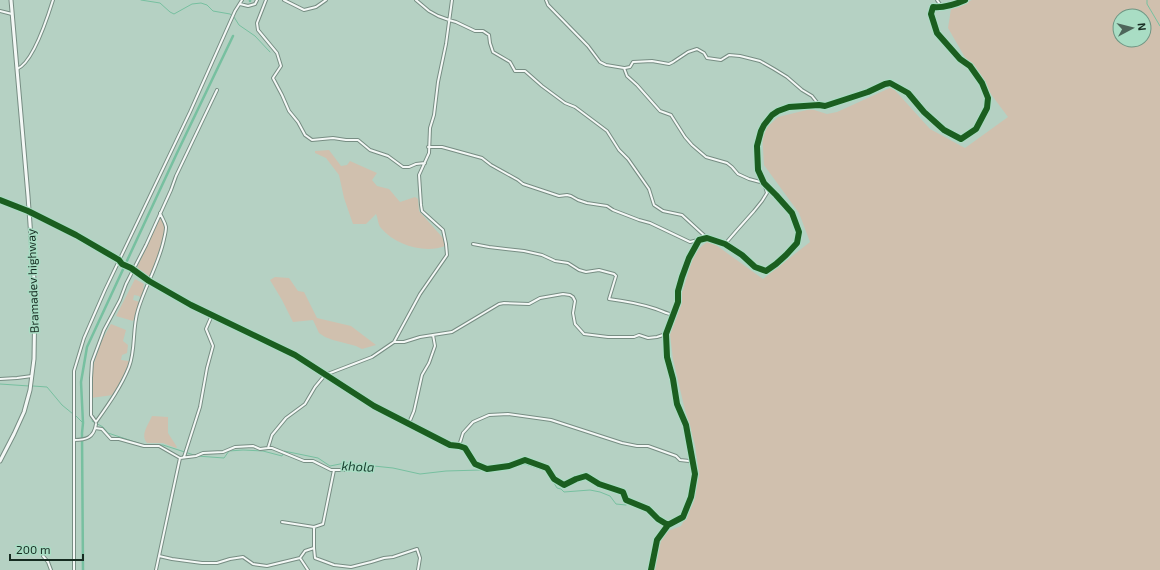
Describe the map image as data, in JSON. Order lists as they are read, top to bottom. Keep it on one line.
{"streets":{"street":["Bramadev highway"]},"water":["khola"],"scale_bar":"200 m","north":"right"}
